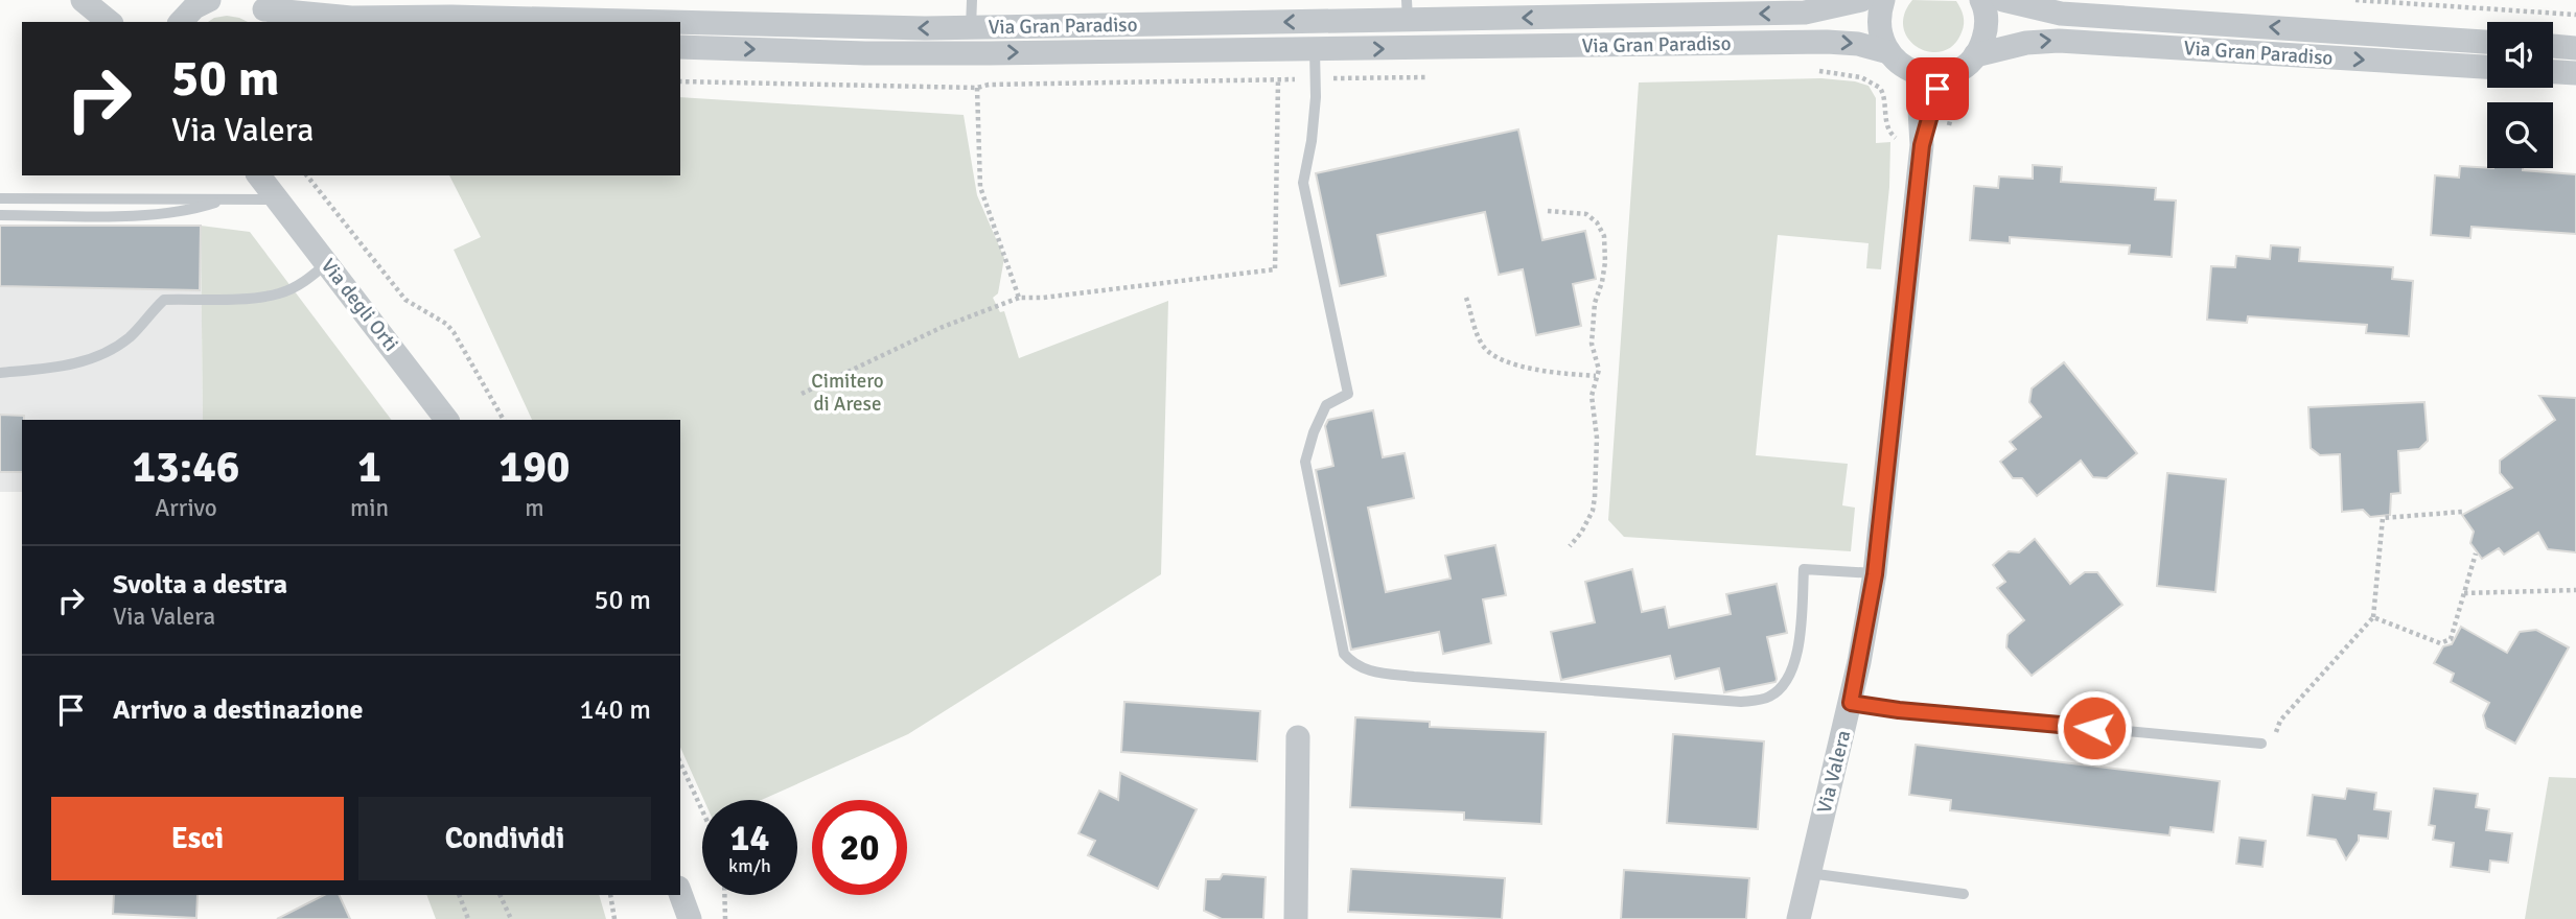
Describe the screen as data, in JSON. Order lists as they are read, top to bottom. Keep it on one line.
{"streets":{"street":["Via Gran Paradiso","Via degli Orti","Via Valera"]},"parks":["Cimitero di Arese"],"page":{"turn":["50 m","Via Valera"],"eta":["13:46","Arrivo","1","min","190","m"],"list":[{"name":"Svolta a destra","note":"Via Valera","value":"50 m"},{"name":"Arrivo a destinazione","value":"140 m"}],"buttons":["Esci","Condividi"],"speed":"14 km/h","limit":"20"}}
